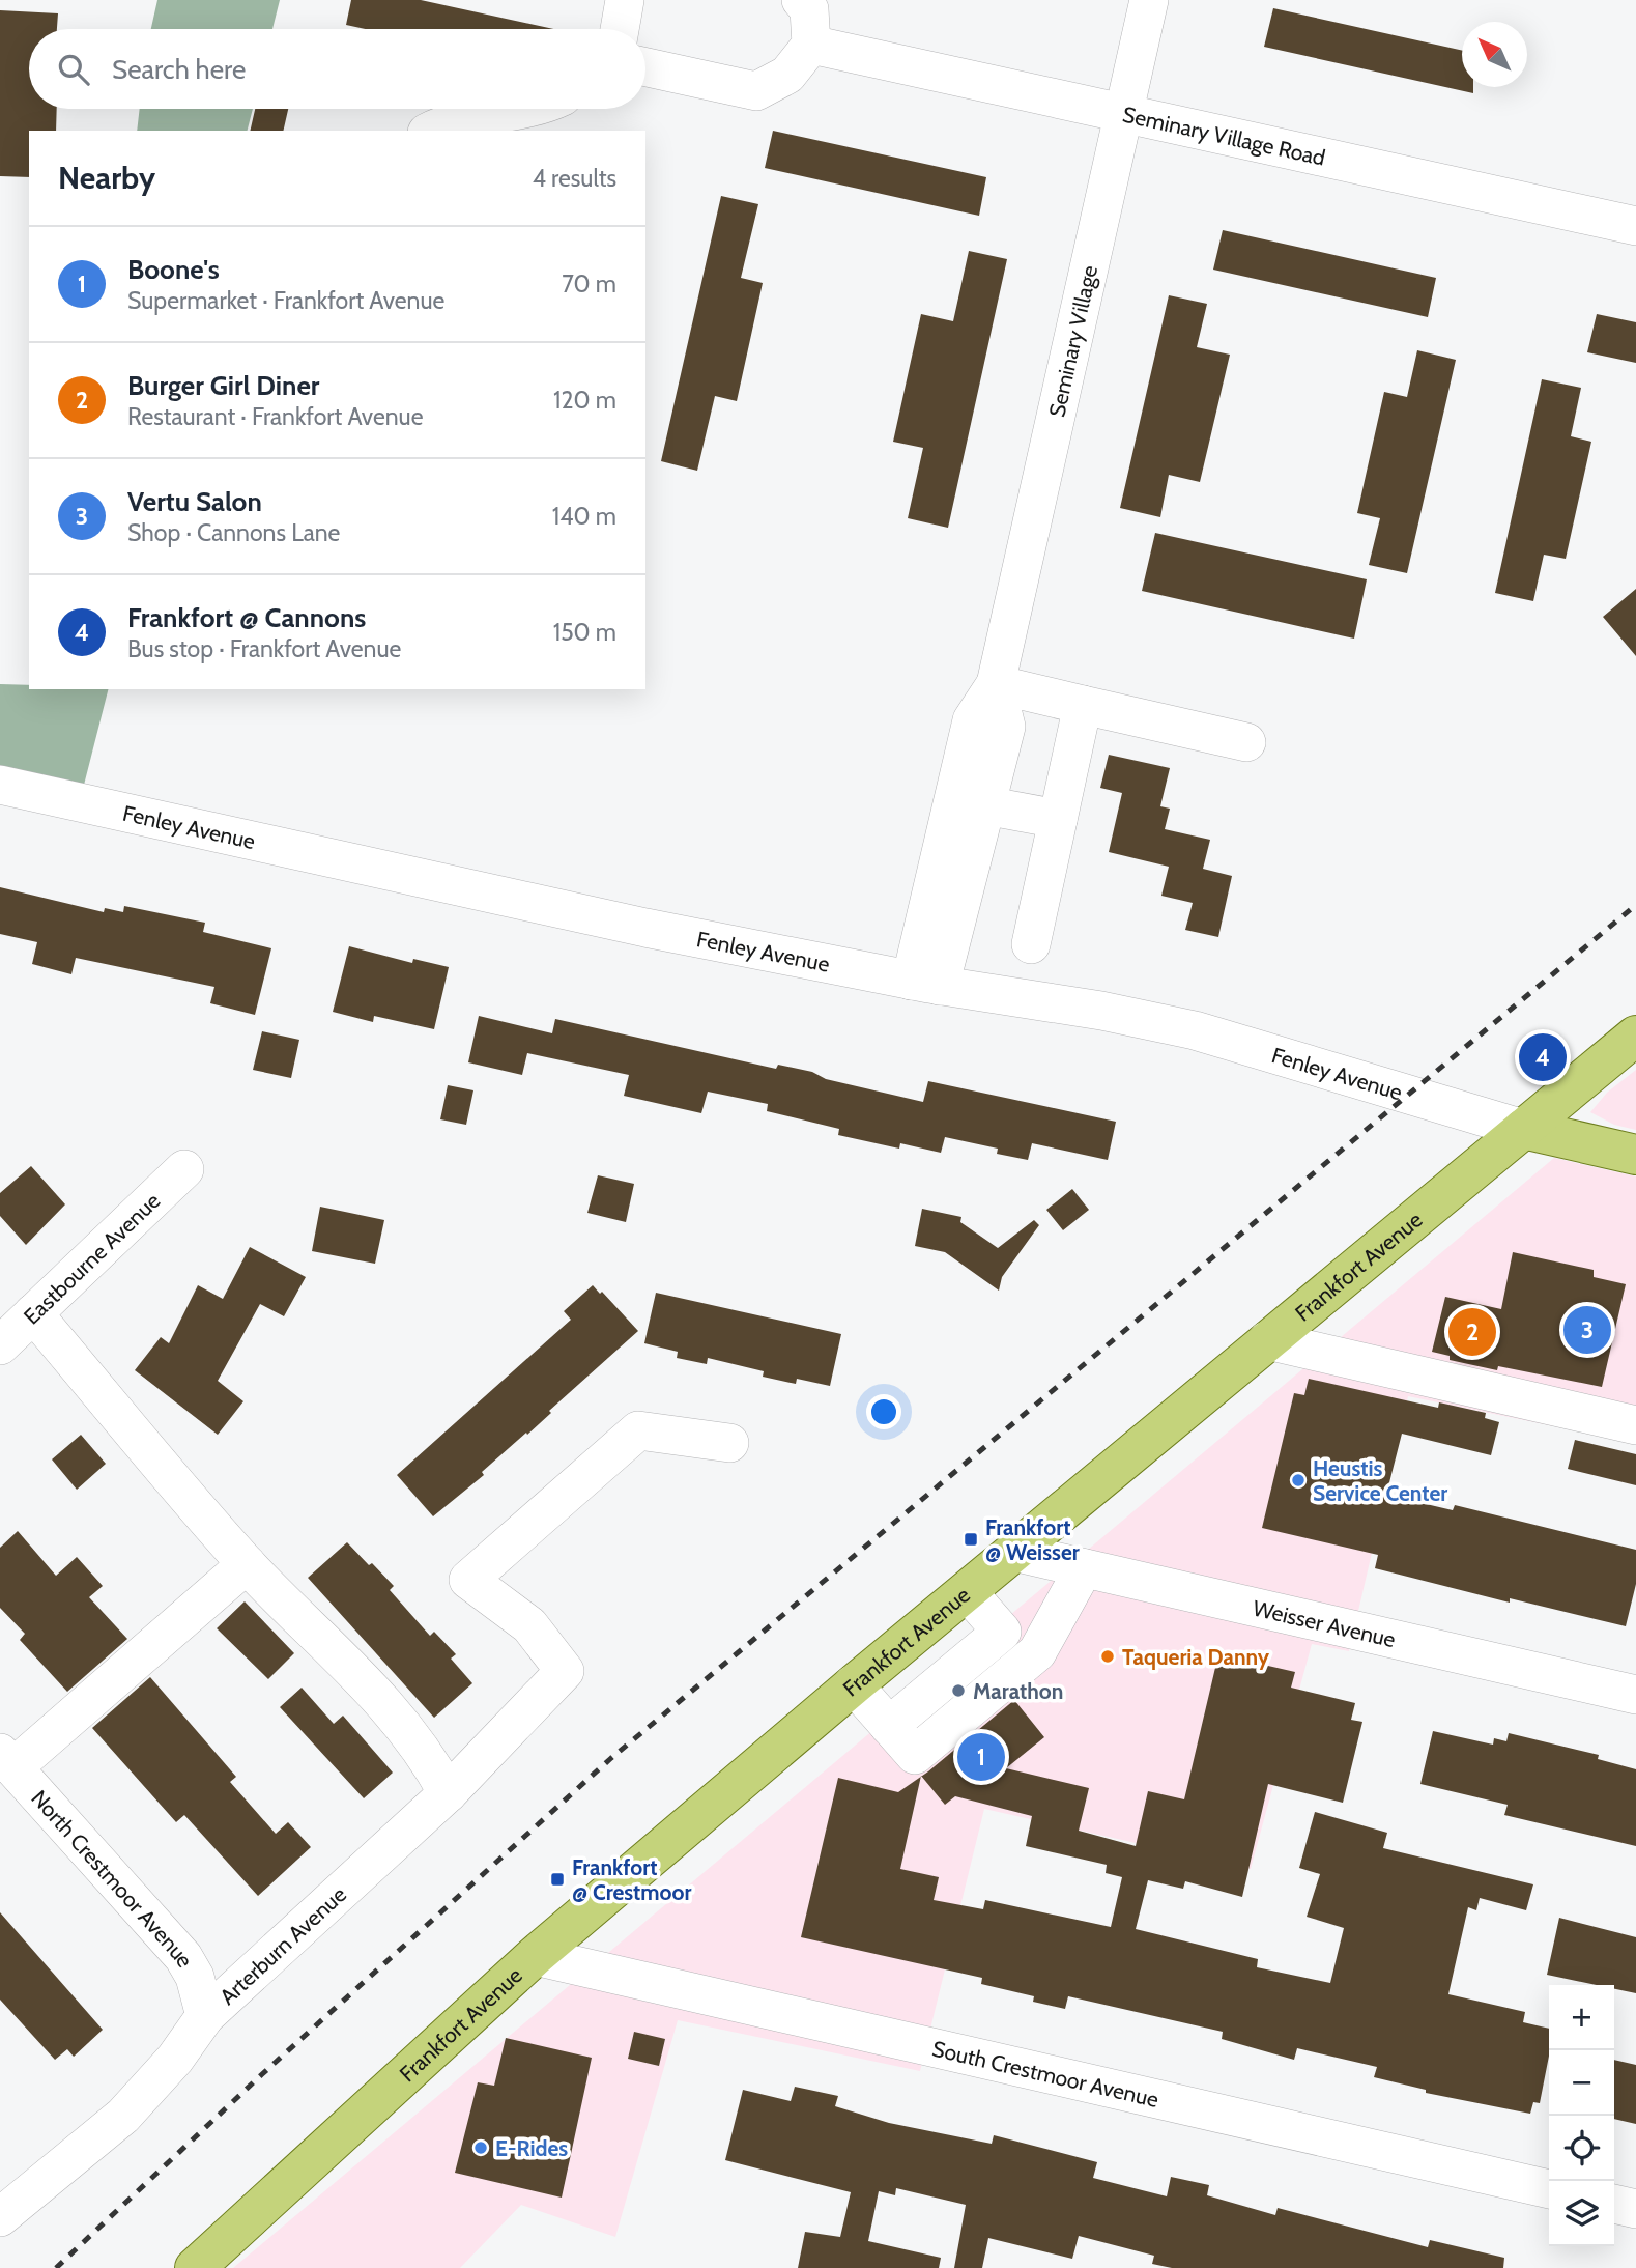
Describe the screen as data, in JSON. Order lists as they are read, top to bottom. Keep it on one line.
{"streets":{"main road":["Frankfort Avenue"],"street":["Seminary Village Road","Seminary Village","Fenley Avenue","Eastbourne Avenue","Weisser Avenue","North Crestmoor Avenue","Arterburn Avenue","South Crestmoor Avenue"]},"crossings":[["Seminary Village Road","Seminary Village"],["Seminary Village","Fenley Avenue"],["Fenley Avenue","Frankfort Avenue"],["Frankfort Avenue","Weisser Avenue"],["Frankfort Avenue","South Crestmoor Avenue"],["North Crestmoor Avenue","Arterburn Avenue"]],"places":{"other":["Heustis Service Center","Taqueria Danny","Marathon","E-Rides"],"transit":["Frankfort @ Weisser","Frankfort @ Crestmoor"]},"north":"top left","page":{"search":"Search here","heading":["Nearby","4 results"],"list":[{"mark":"1","name":"Boone's","note":"Supermarket · Frankfort Avenue","value":"70 m"},{"mark":"2","name":"Burger Girl Diner","note":"Restaurant · Frankfort Avenue","value":"120 m"},{"mark":"3","name":"Vertu Salon","note":"Shop · Cannons Lane","value":"140 m"},{"mark":"4","name":"Frankfort @ Cannons","note":"Bus stop · Frankfort Avenue","value":"150 m"}],"pins":["4","3","2","1"],"map_buttons":["+","−"]}}
